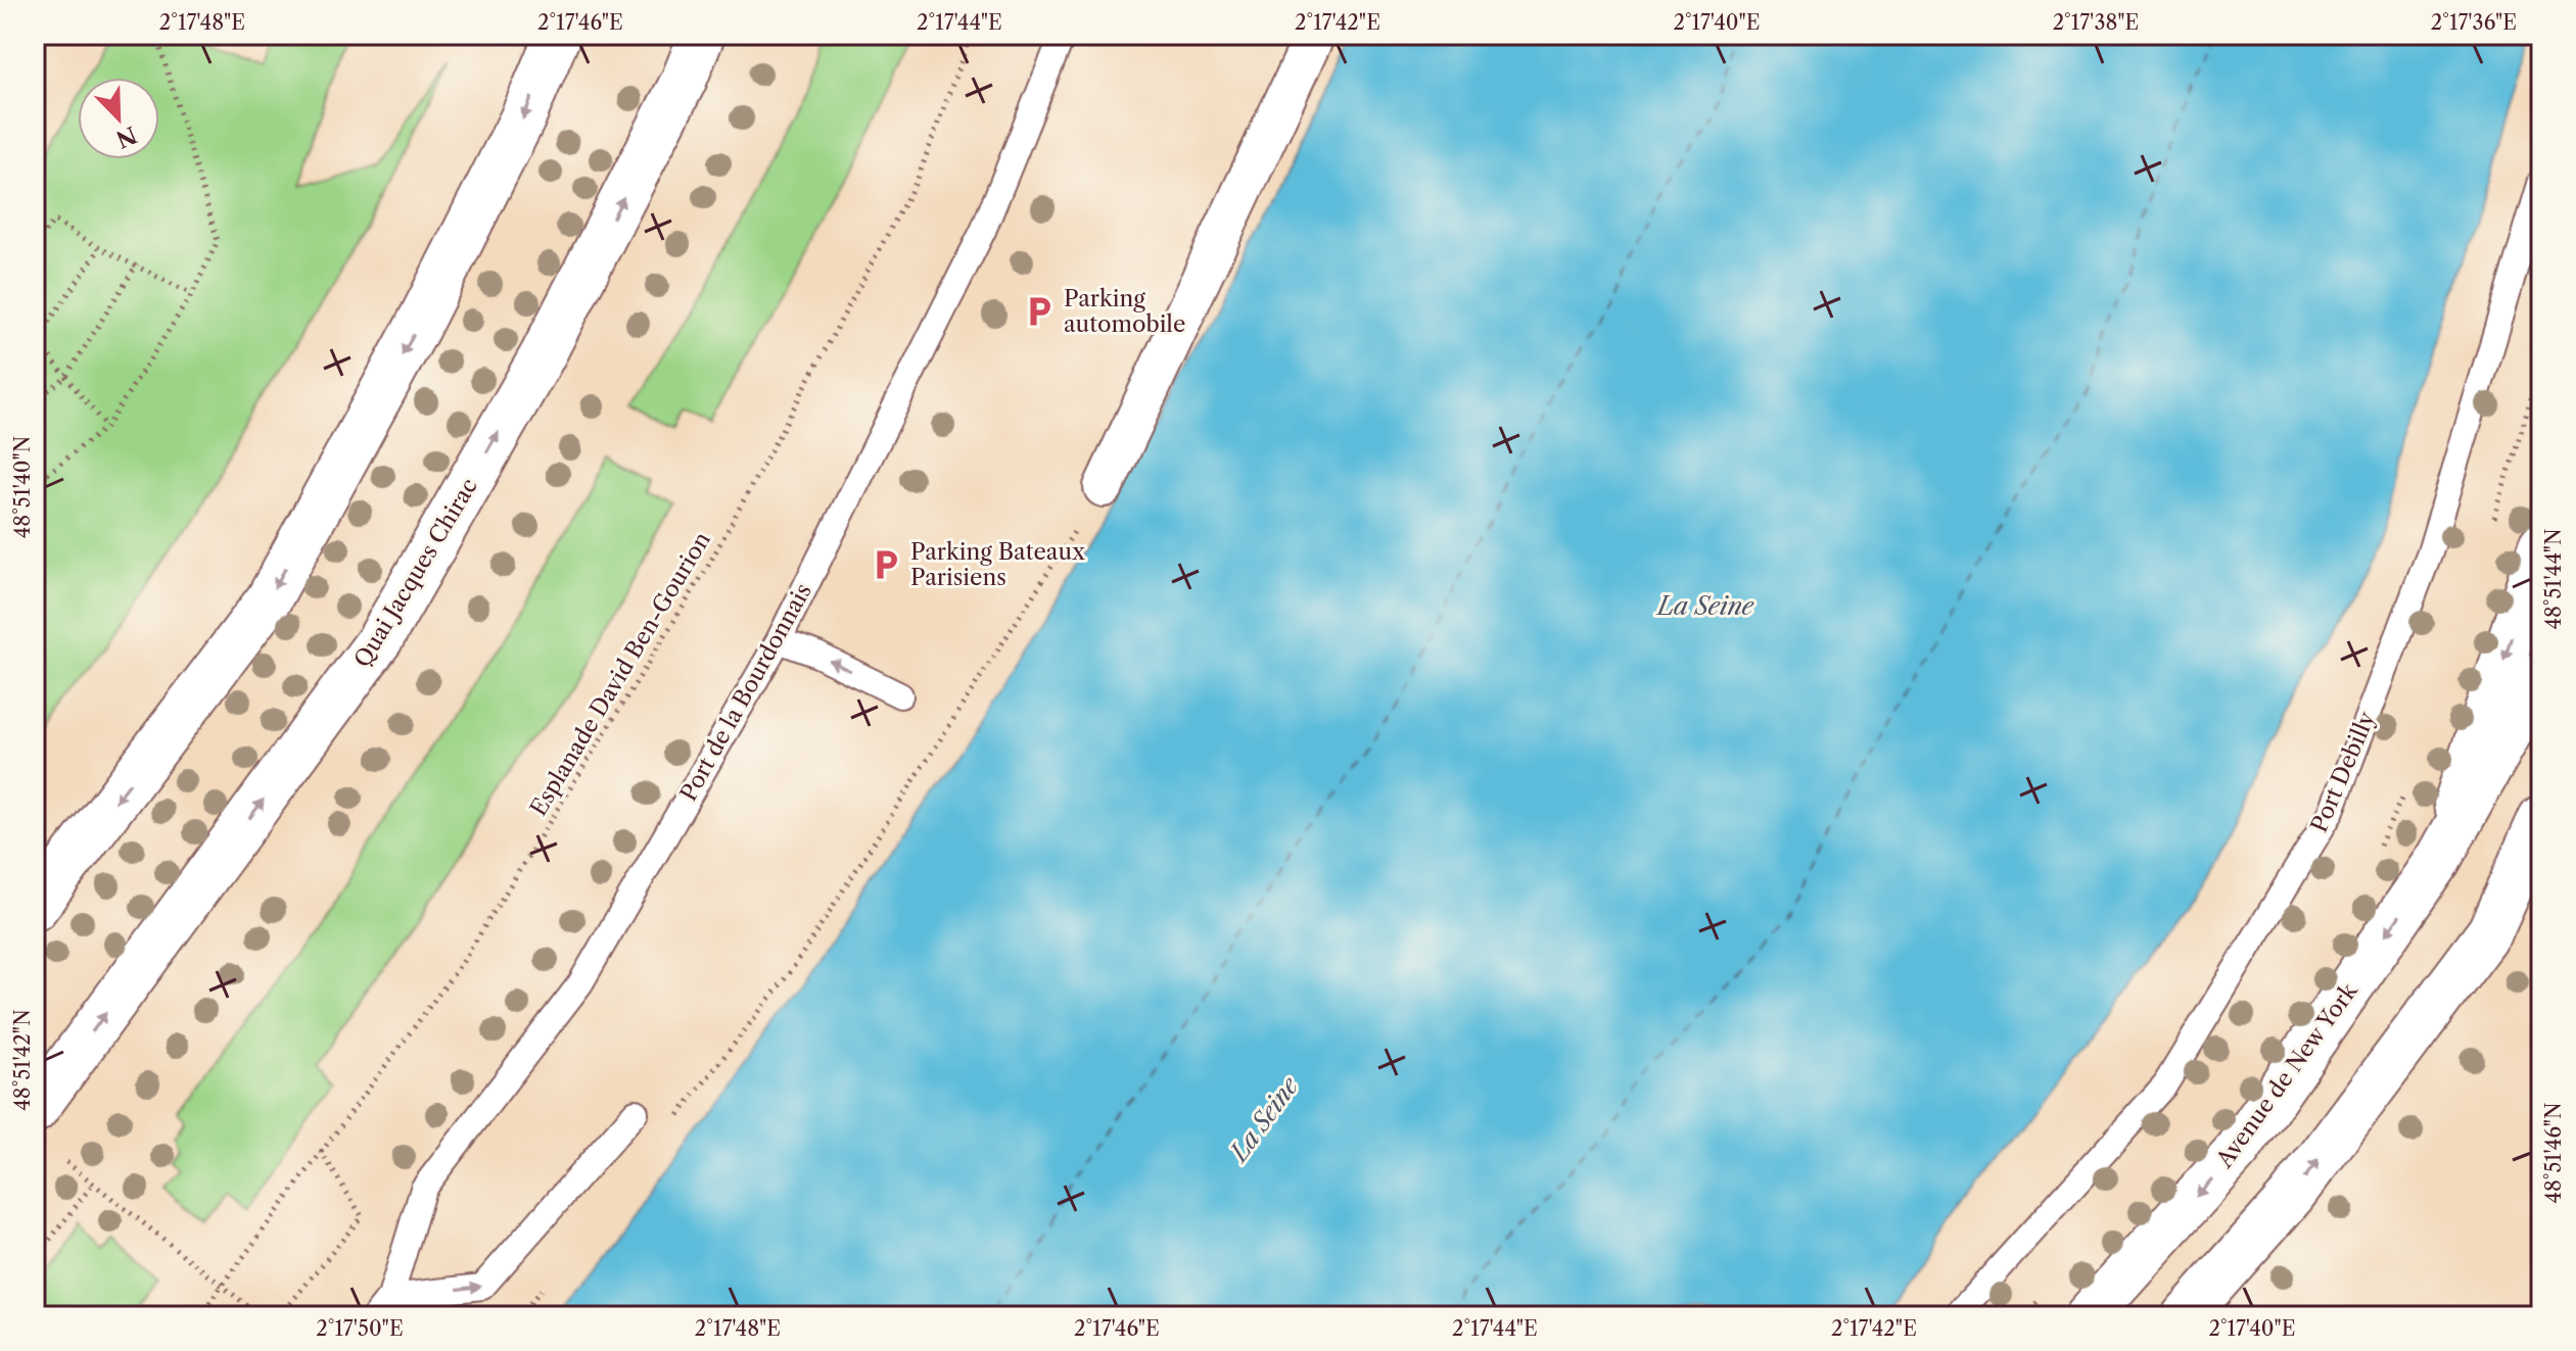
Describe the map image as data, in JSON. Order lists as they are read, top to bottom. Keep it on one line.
{"streets":{"main road":["Quai Jacques Chirac","Avenue de New York"],"lane":["Port de la Bourdonnais","Port Debilly"],"path":["Esplanade David Ben-Gourion"]},"water":["La Seine"],"places":{"parking":["Parking automobile","Parking Bateaux Parisiens"]},"north":"bottom right","coordinates":["2°17'48\"E","2°17'46\"E","2°17'44\"E","2°17'42\"E","2°17'40\"E","2°17'38\"E","2°17'36\"E","48°51'40\"N","48°51'44\"N","48°51'42\"N","48°51'46\"N","2°17'50\"E"]}
